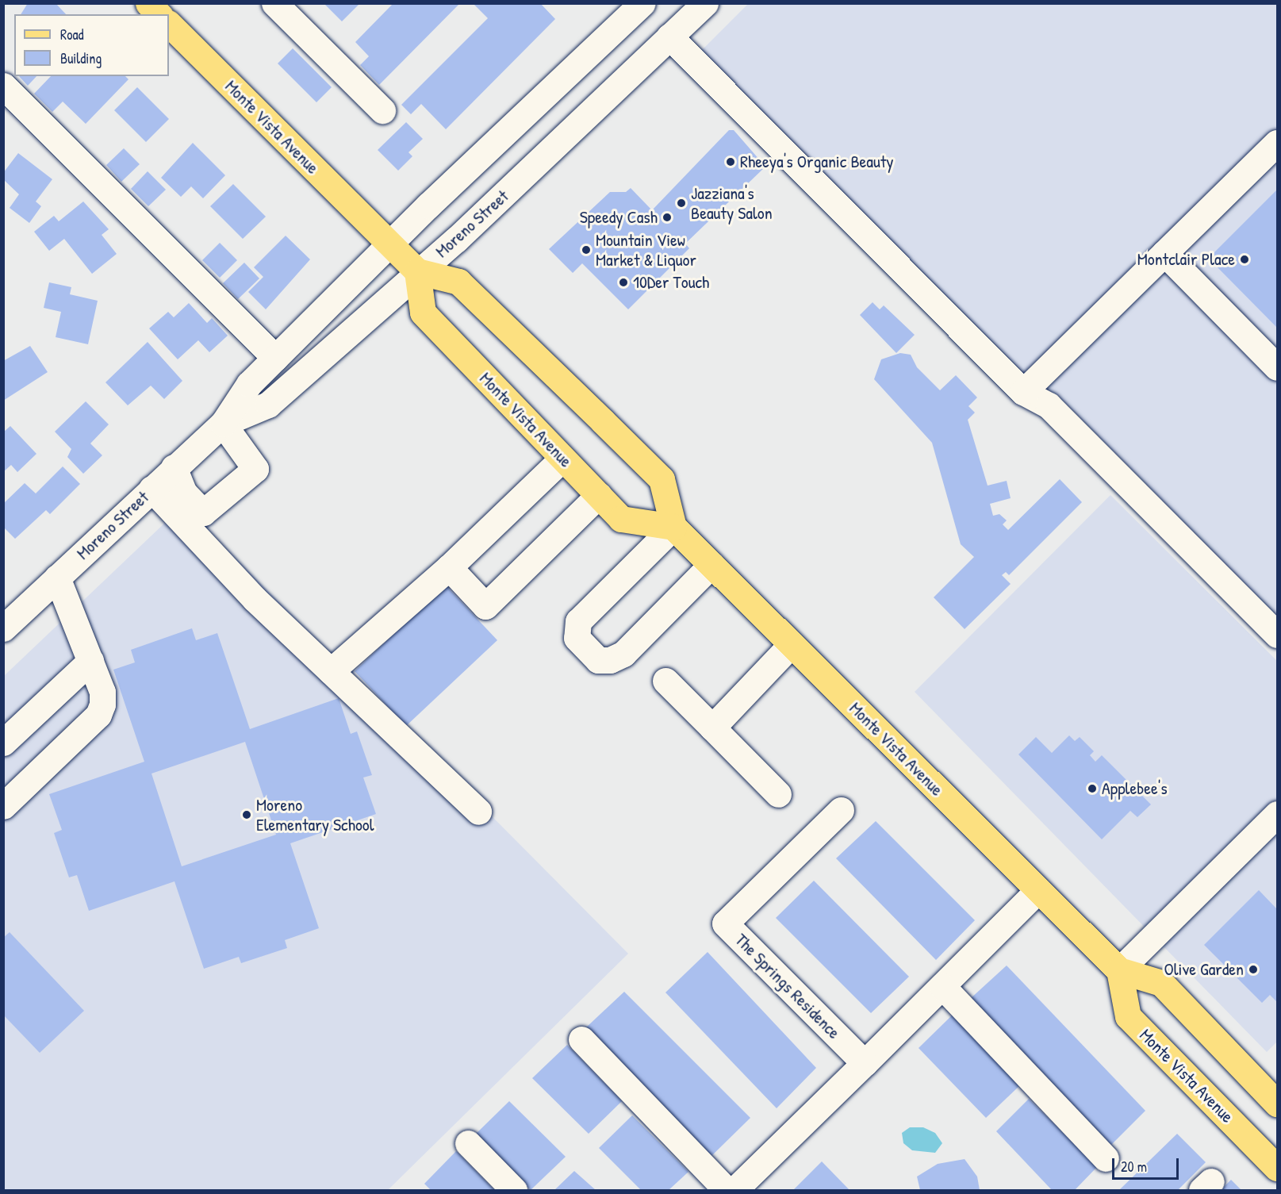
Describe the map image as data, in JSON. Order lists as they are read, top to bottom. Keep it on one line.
{"streets":{"main road":["Monte Vista Avenue"],"street":["Moreno Street","The Springs Residence"]},"crossings":[["Monte Vista Avenue","Moreno Street"]],"places":["Rheeya's Organic Beauty","Jazziana's Beauty Salon","Speedy Cash","Mountain View Market & Liquor","Montclair Place","10Der Touch","Applebee's","Moreno Elementary School","Olive Garden"],"legend":["Road","Building"],"scale_bar":"20 m"}
